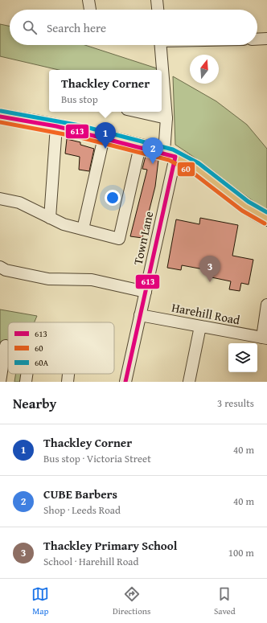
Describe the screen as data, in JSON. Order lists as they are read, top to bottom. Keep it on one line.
{"streets":{"street":["Town Lane","Harehill Road"]},"crossings":[["Town Lane","Harehill Road"]],"lines":["transit line 60A","transit line 613","transit line 60"],"legend":["613","60","60A"],"north":"top","page":{"search":"Search here","popup":["Thackley Corner","Bus stop"],"pins":["1","2","3"],"heading":["Nearby","3 results"],"list":[{"mark":"1","name":"Thackley Corner","note":"Bus stop · Victoria Street","value":"40 m"},{"mark":"2","name":"CUBE Barbers","note":"Shop · Leeds Road","value":"40 m"},{"mark":"3","name":"Thackley Primary School","note":"School · Harehill Road","value":"100 m"}],"nav":["Map","Directions","Saved"]}}
